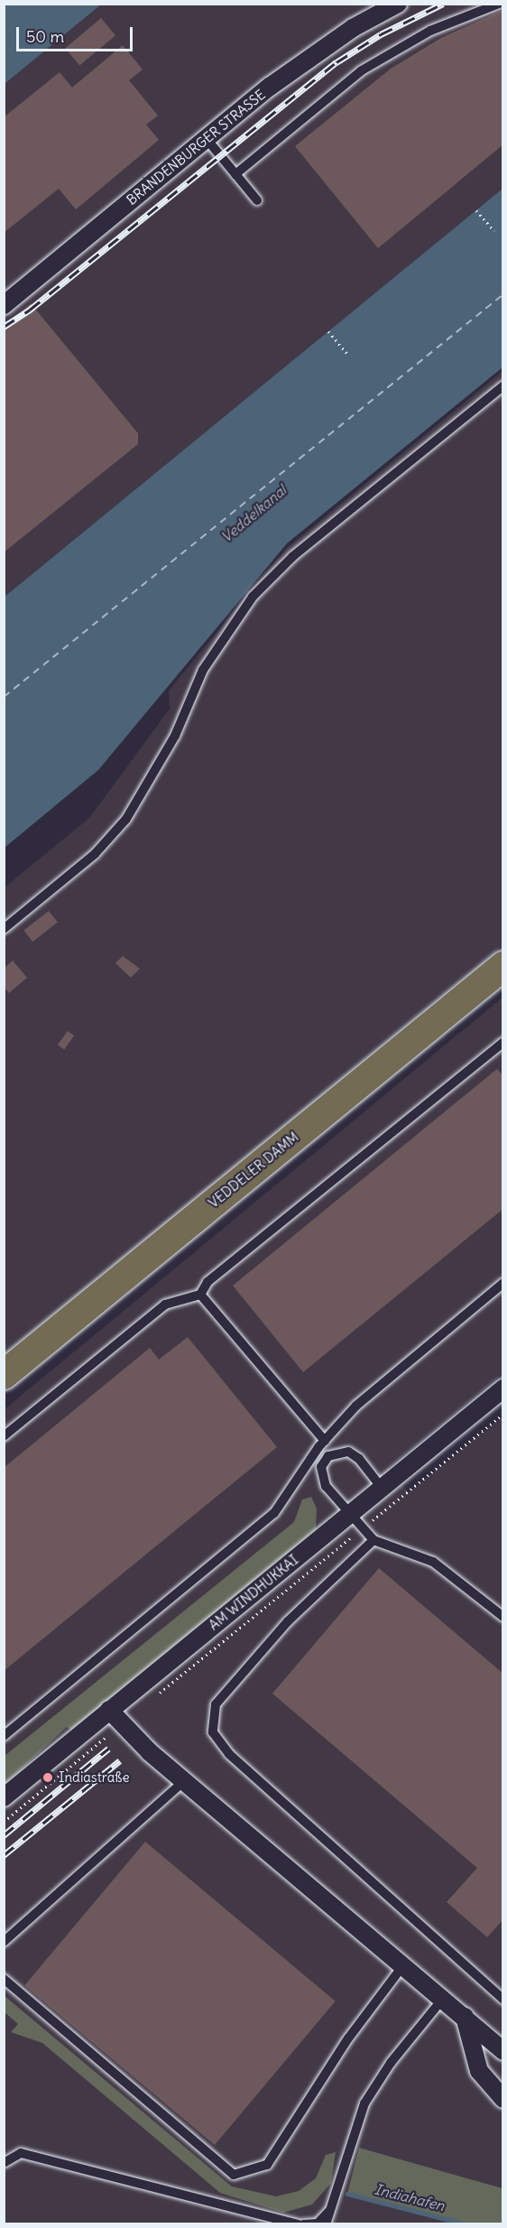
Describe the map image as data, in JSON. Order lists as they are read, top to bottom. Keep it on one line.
{"streets":{"main road":["VEDDELER DAMM"],"street":["BRANDENBURGER STRASSE","AM WINDHUKKAI"]},"water":["Veddelkanal","Indiahafen"],"places":["Indiastraße"],"scale_bar":"50 m"}
